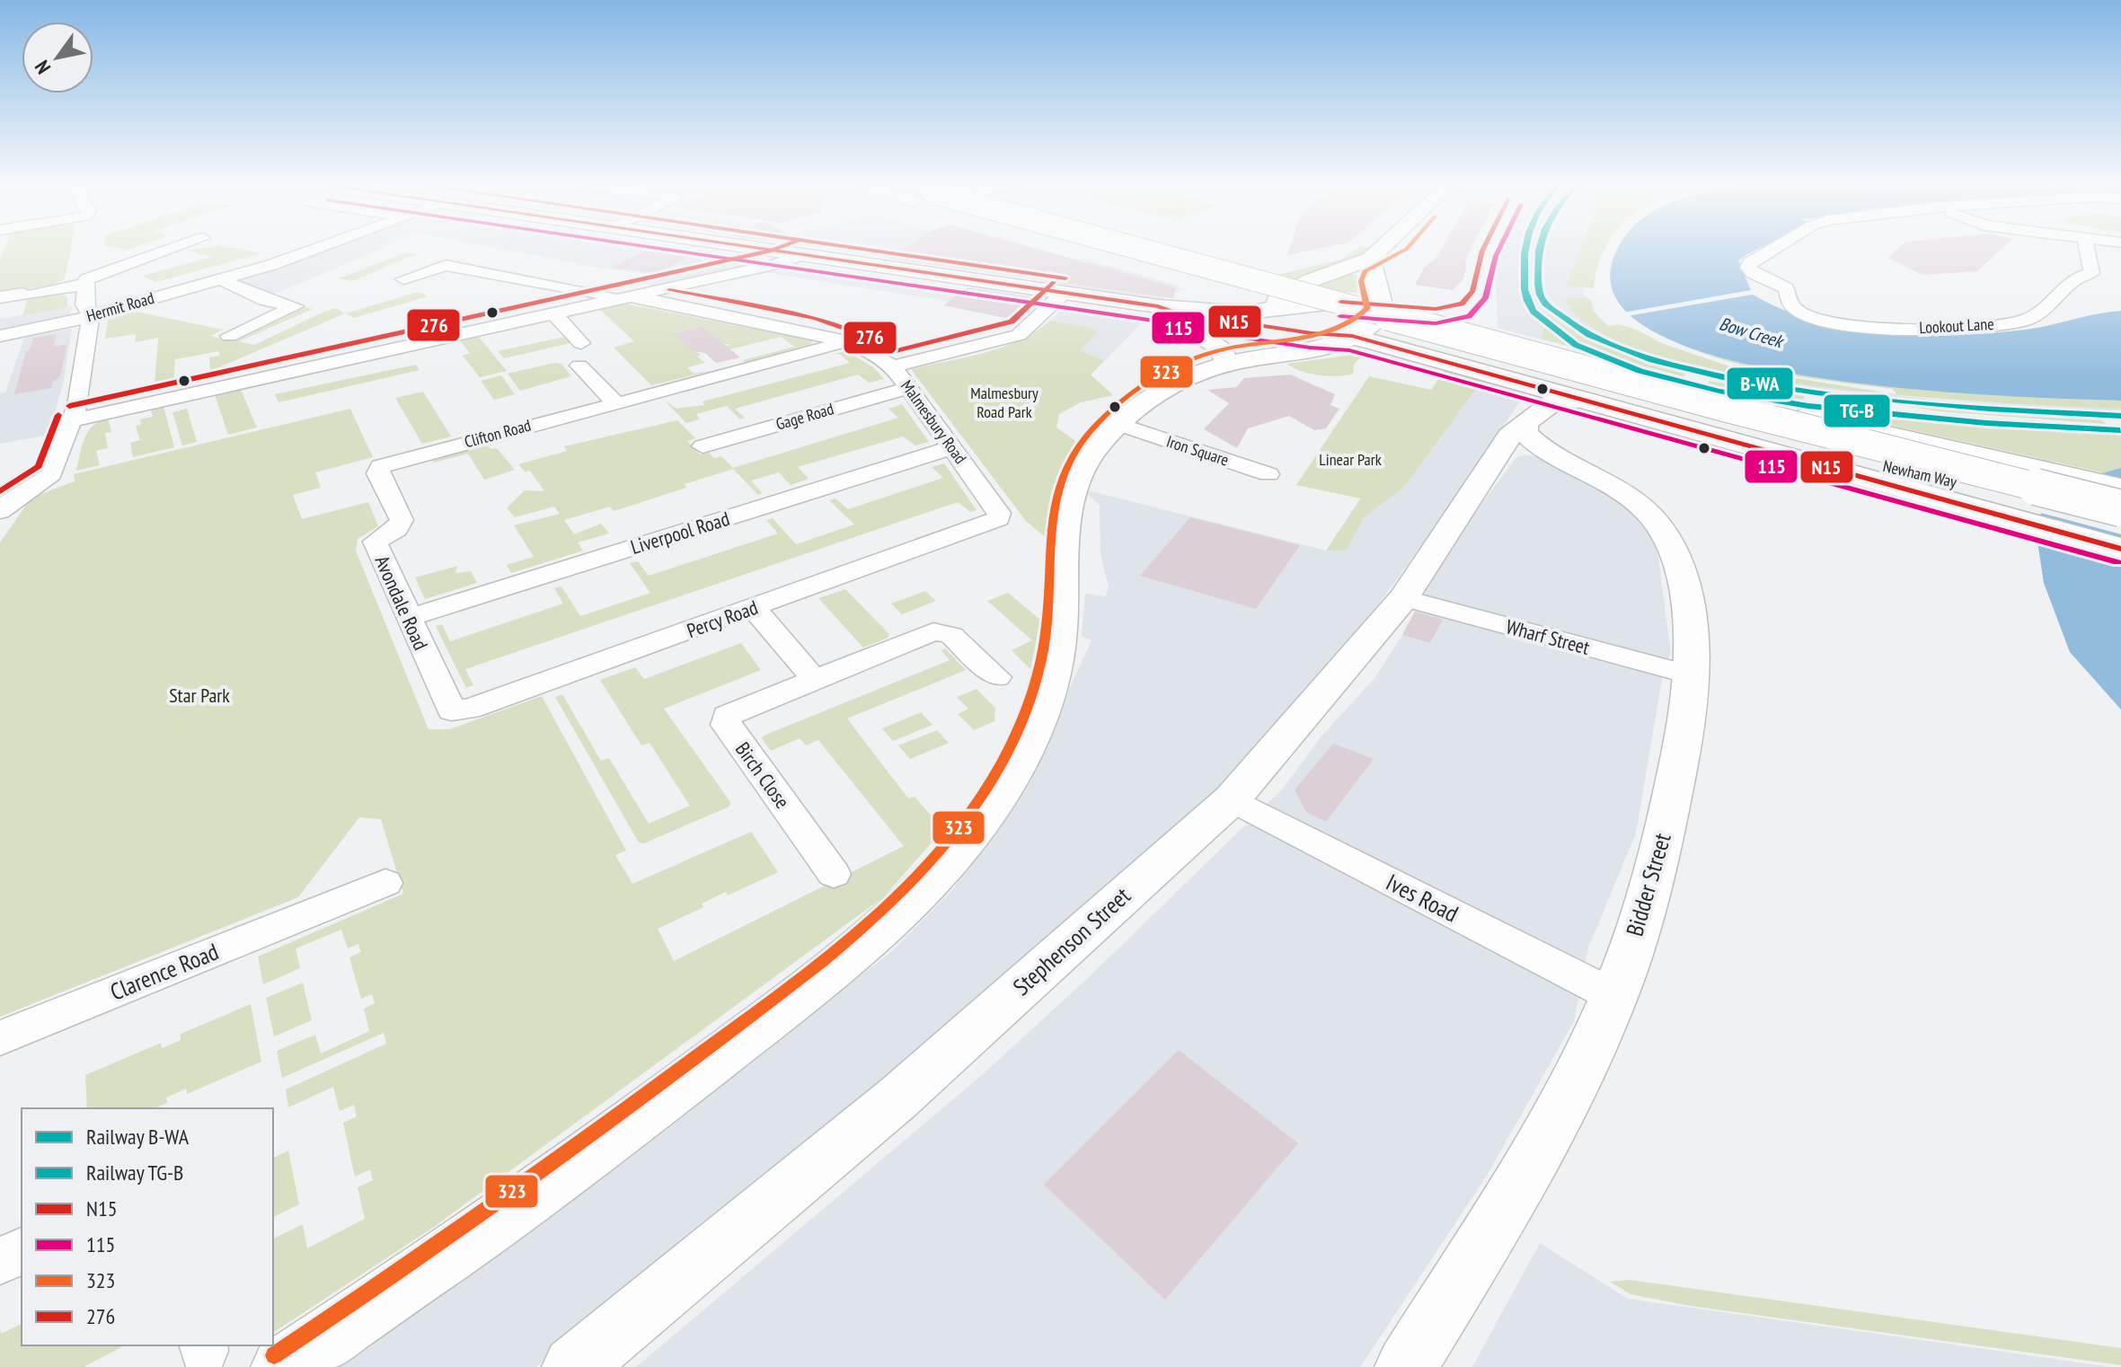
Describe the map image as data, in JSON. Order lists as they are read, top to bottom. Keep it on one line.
{"streets":{"highway":["Newham Way"],"main road":["Bidder Street","Stephenson Street"],"street":["Hermit Road","Lookout Lane","Gage Road","Malmesbury Road","Clifton Road","Iron Square","Liverpool Road","Avondale Road","Percy Road","Wharf Street","Birch Close","Ives Road","Clarence Road"]},"crossings":[["Gage Road","Malmesbury Road"],["Malmesbury Road","Clifton Road"],["Malmesbury Road","Liverpool Road"],["Malmesbury Road","Percy Road"],["Clifton Road","Avondale Road"],["Liverpool Road","Avondale Road"],["Avondale Road","Percy Road"],["Wharf Street","Bidder Street"],["Wharf Street","Stephenson Street"],["Bidder Street","Ives Road"],["Bidder Street","Stephenson Street"],["Ives Road","Stephenson Street"]],"water":["Bow Creek"],"parks":["Malmesbury Road Park","Linear Park","Star Park"],"lines":["rail line B-WA","rail line TG-B","transit line N15","transit line 115","transit line 323","transit line 276"],"legend":["Railway B-WA","Railway TG-B","N15","115","323","276"],"north":"bottom left"}
